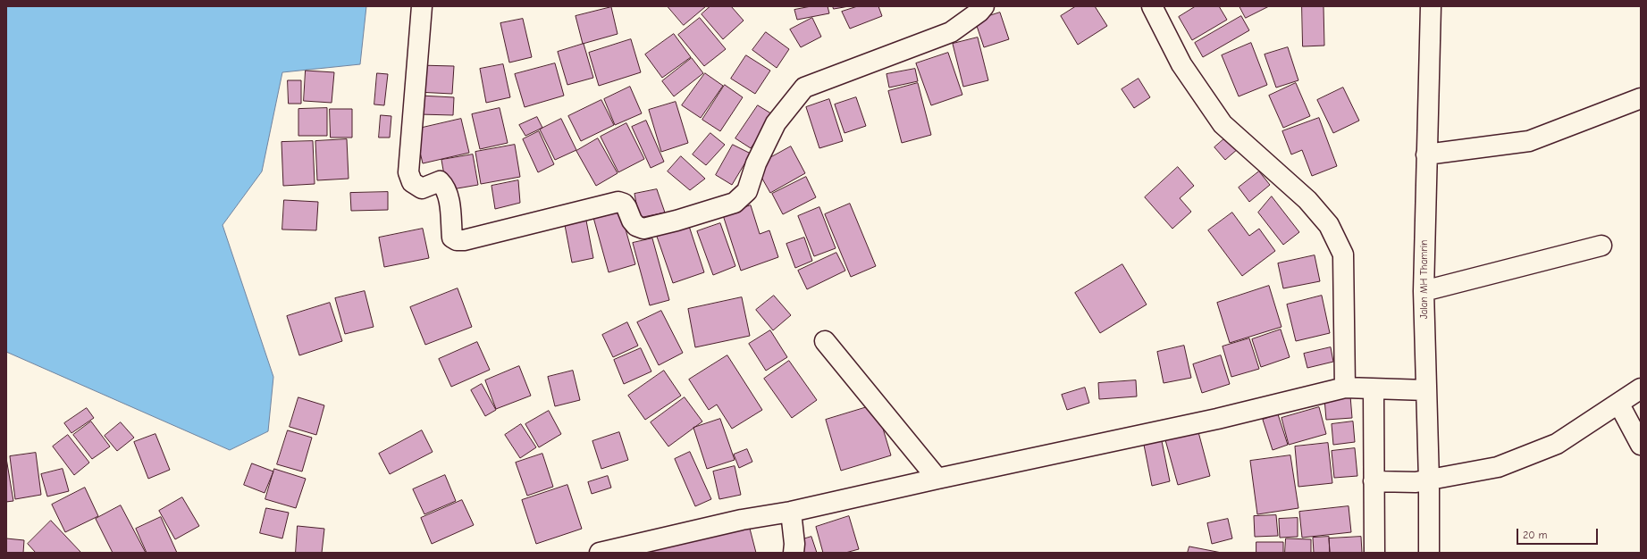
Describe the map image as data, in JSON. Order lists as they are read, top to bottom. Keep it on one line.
{"streets":{"street":["Jalan MH Thamrin"]},"scale_bar":"20 m"}
